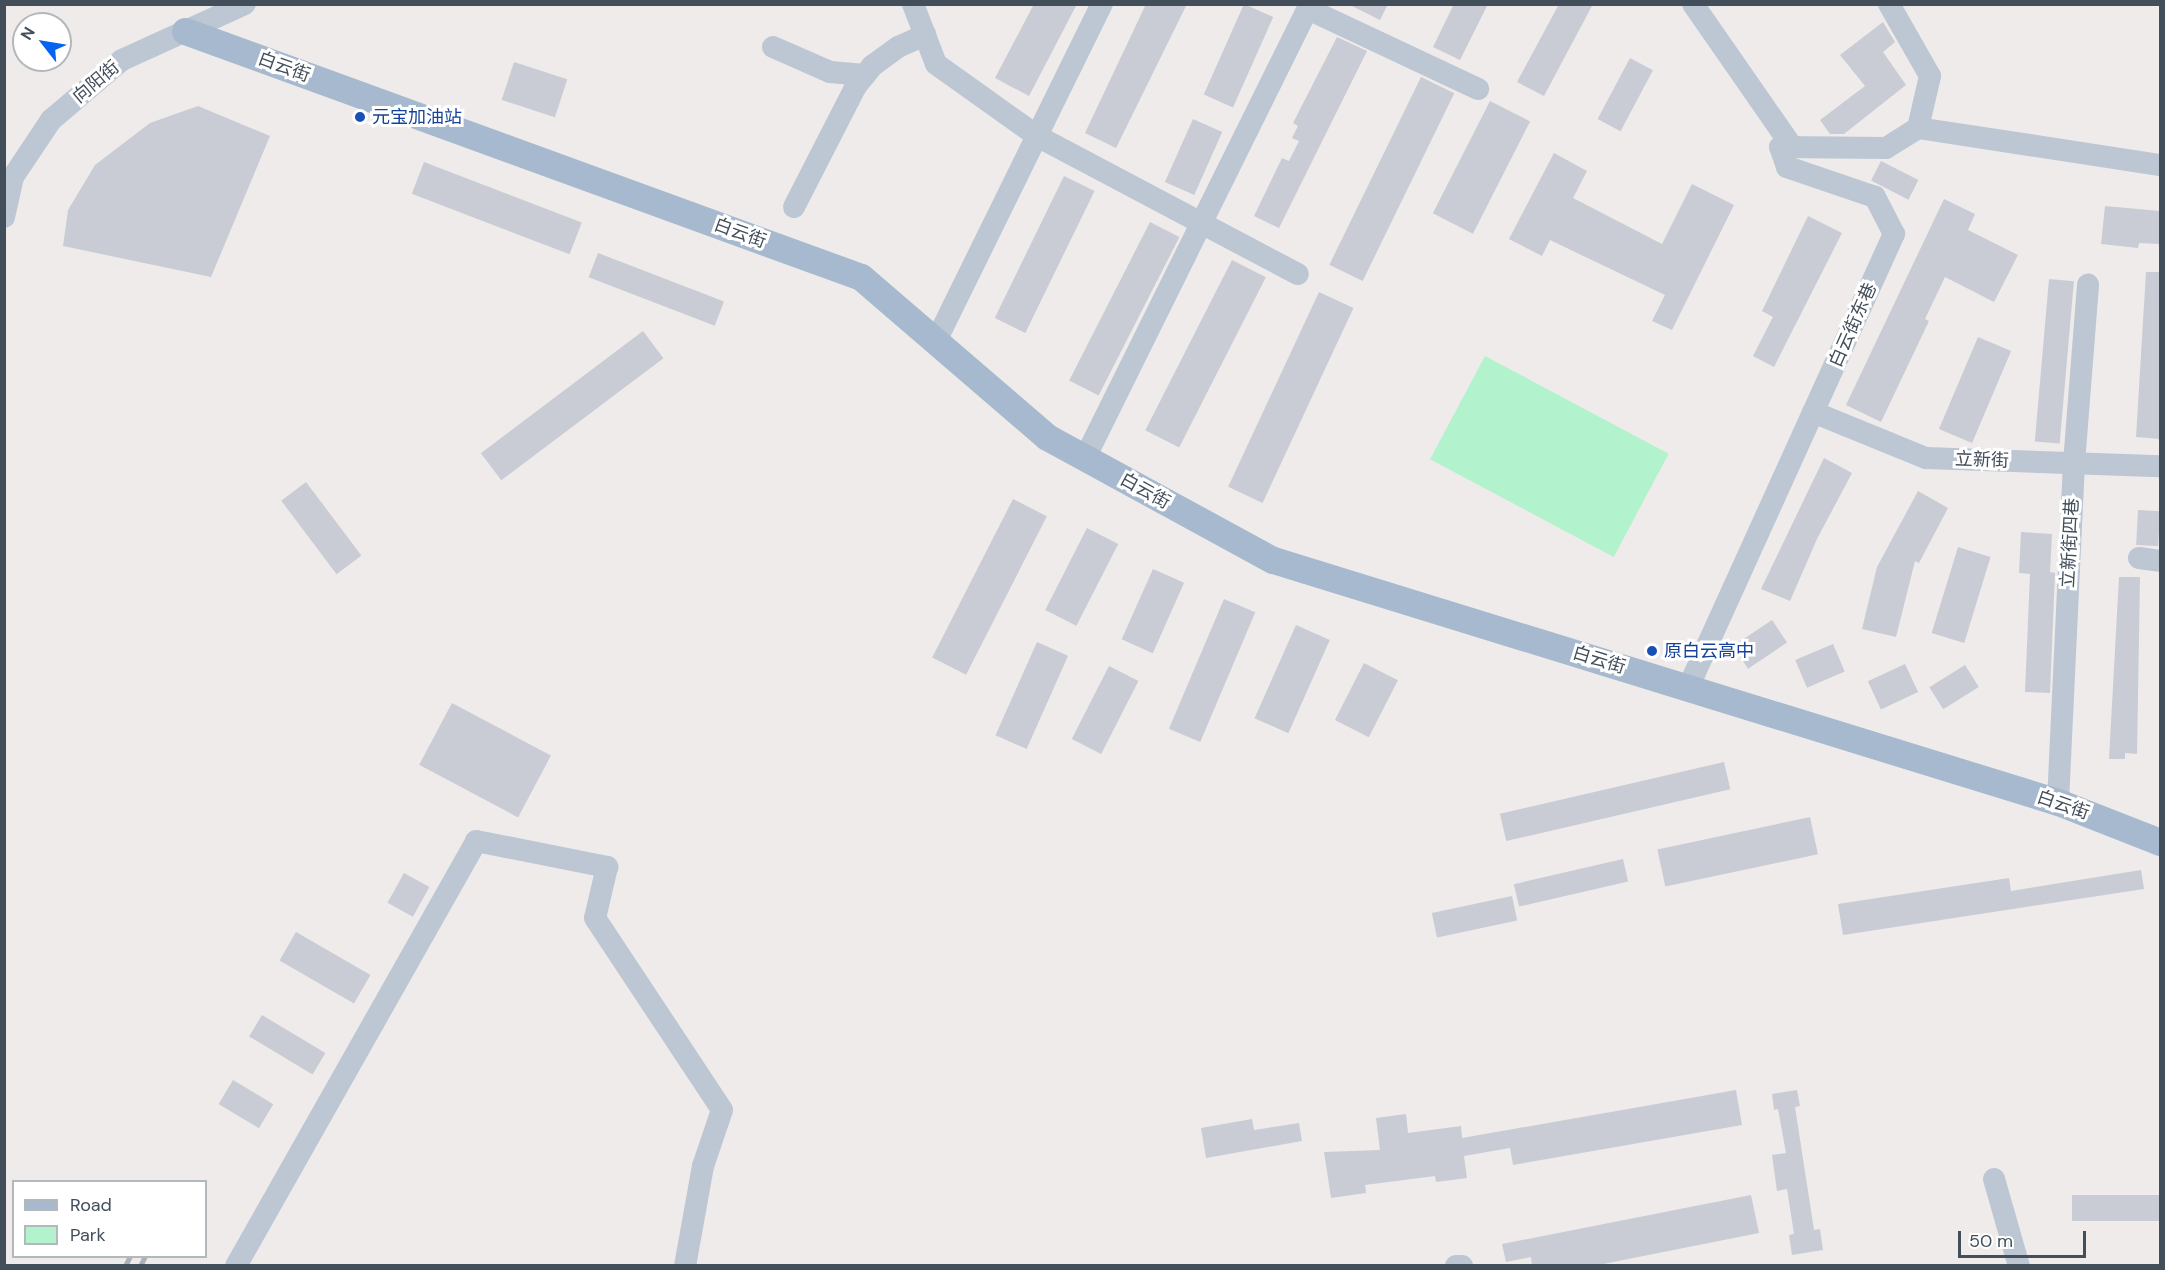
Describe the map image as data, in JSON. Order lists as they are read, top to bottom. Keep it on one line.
{"streets":{"main road":["白云街"],"street":["向阳街","白云街东巷","立新街","立新街四巷"]},"crossings":[["白云街","向阳街"],["白云街","白云街东巷"],["白云街","立新街四巷"],["白云街东巷","立新街"],["立新街","立新街四巷"]],"places":["元宝加油站","原白云高中"],"legend":["Road","Park"],"scale_bar":"50 m","north":"top left"}
